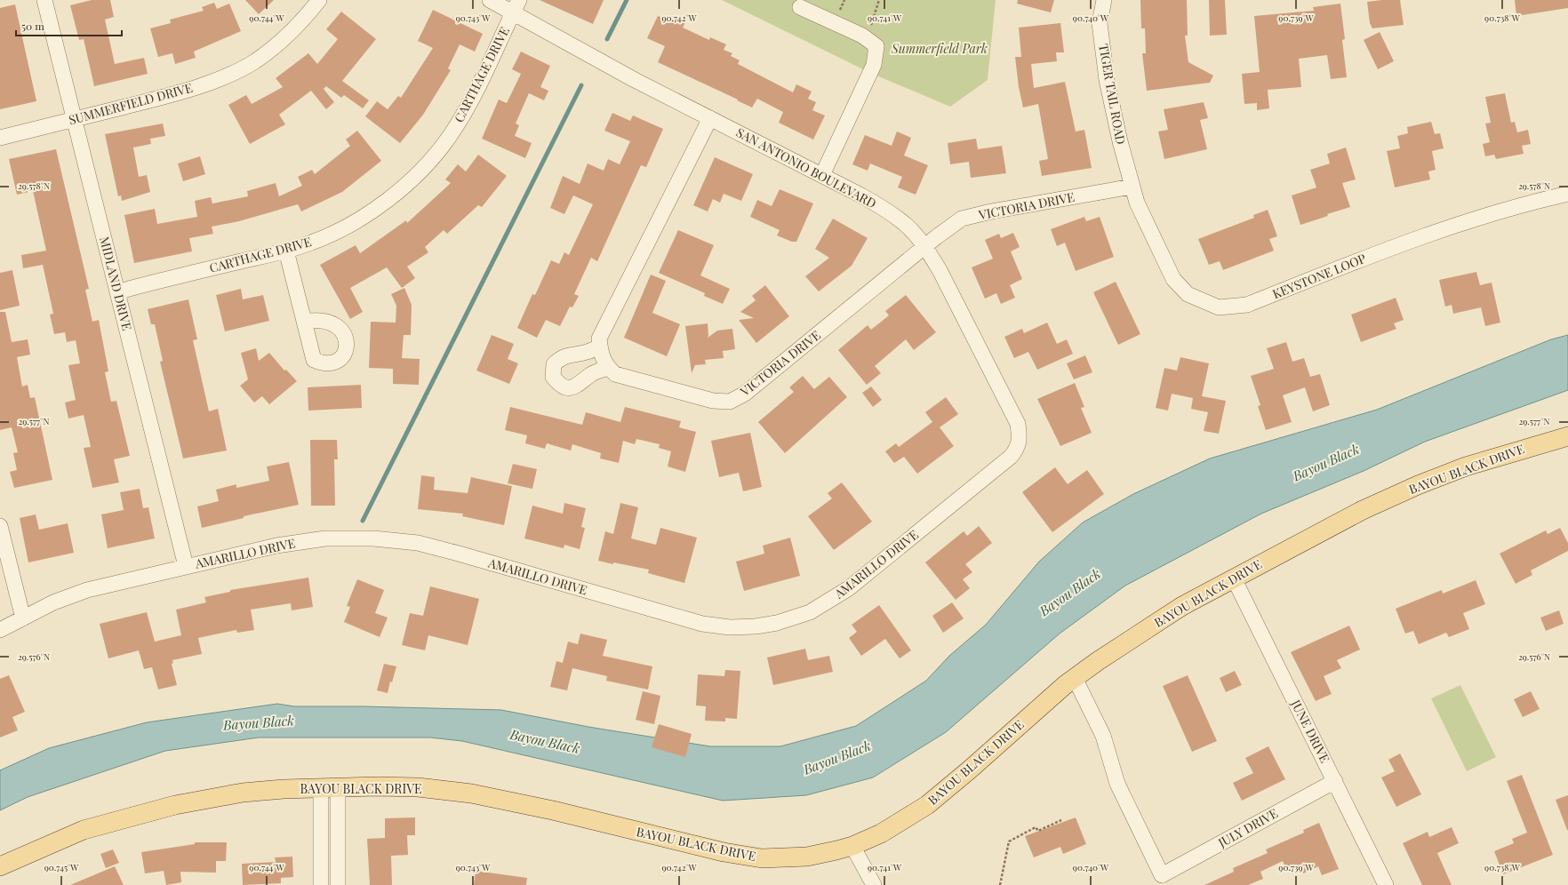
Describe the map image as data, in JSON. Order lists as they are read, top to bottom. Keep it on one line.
{"streets":{"main road":["BAYOU BLACK DRIVE"],"street":["CARTHAGE DRIVE","TIGER TAIL ROAD","SUMMERFIELD DRIVE","SAN ANTONIO BOULEVARD","VICTORIA DRIVE","KEYSTONE LOOP","MIDLAND DRIVE","AMARILLO DRIVE","JUNE DRIVE","JULY DRIVE"]},"crossings":[["CARTHAGE DRIVE","SAN ANTONIO BOULEVARD"],["CARTHAGE DRIVE","MIDLAND DRIVE"],["TIGER TAIL ROAD","VICTORIA DRIVE"],["TIGER TAIL ROAD","KEYSTONE LOOP"],["SUMMERFIELD DRIVE","MIDLAND DRIVE"],["SAN ANTONIO BOULEVARD","VICTORIA DRIVE"],["SAN ANTONIO BOULEVARD","AMARILLO DRIVE"],["VICTORIA DRIVE","KEYSTONE LOOP"],["MIDLAND DRIVE","AMARILLO DRIVE"],["BAYOU BLACK DRIVE","JUNE DRIVE"],["BAYOU BLACK DRIVE","JULY DRIVE"],["JUNE DRIVE","JULY DRIVE"]],"water":["Bayou Black"],"parks":["Summerfield Park"],"scale_bar":"50 m","coordinates":["90.744°W","90.743°W","90.742°W","90.741°W","90.740°W","90.739°W","90.738°W","29.578°N","29.577°N","29.576°N","90.745°W"]}
